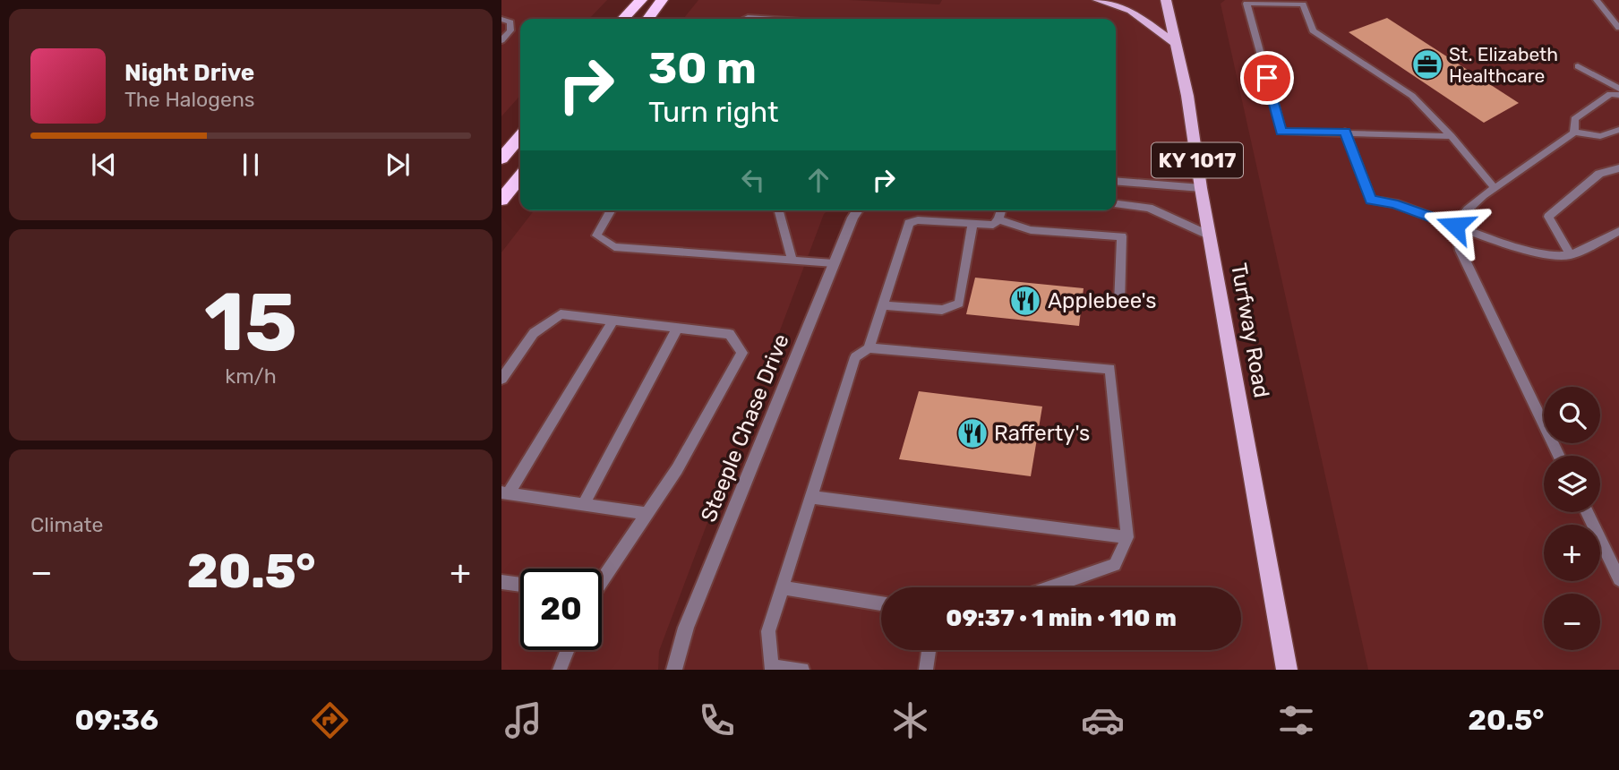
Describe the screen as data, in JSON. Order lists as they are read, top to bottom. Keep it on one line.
{"streets":{"main road":["KY 1017","Turfway Road"],"street":["Steeple Chase Drive"]},"places":{"office":["St. Elizabeth Healthcare"],"restaurant":["Applebee's","Rafferty's"]},"page":{"turn":["30 m","Turn right"],"song":["Night Drive","The Halogens"],"tile":[["15","km/h"],"Climate"],"map_buttons":["+","−"],"heat":["−","20.5°","+"],"limit":"20","trip":"09:37 · 1 min · 110 m","tabs":["09:36","20.5°"]}}
